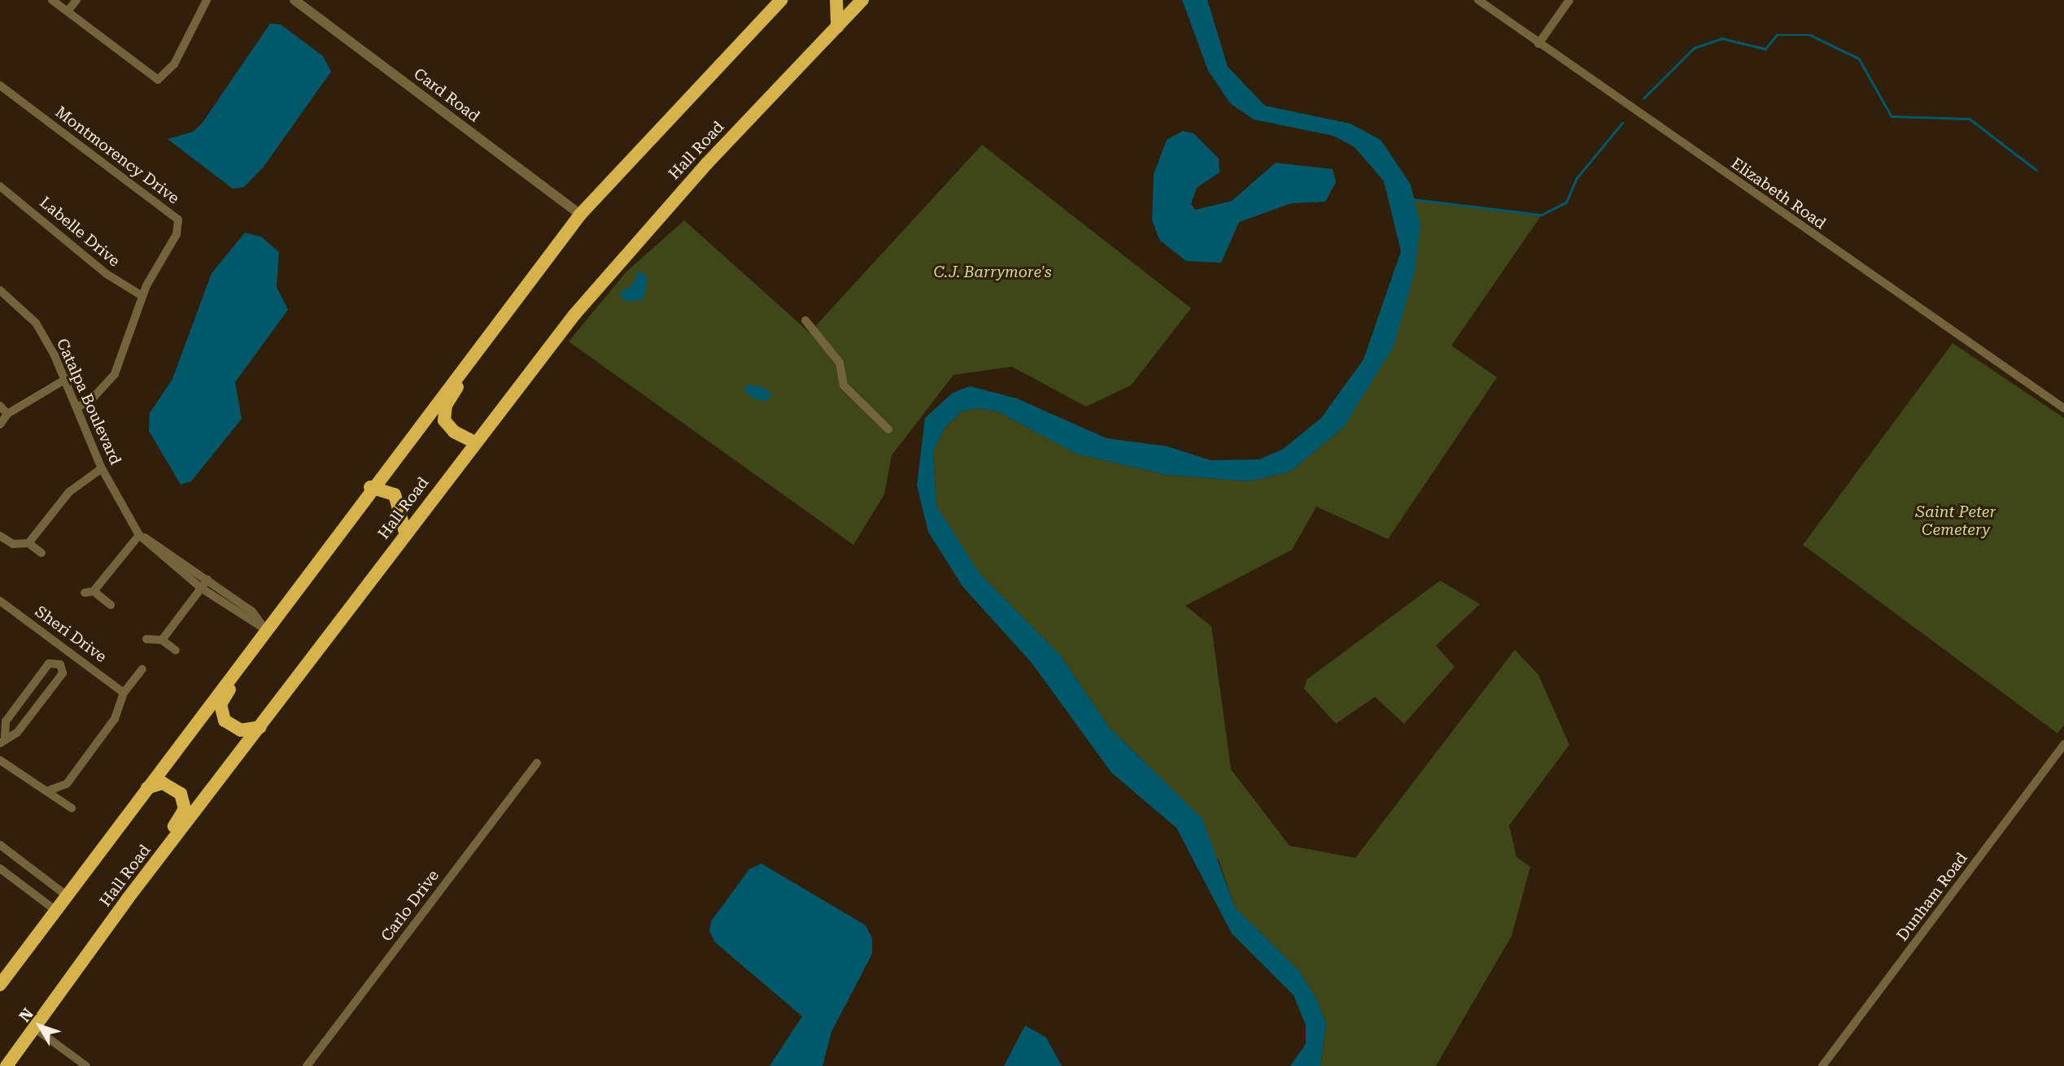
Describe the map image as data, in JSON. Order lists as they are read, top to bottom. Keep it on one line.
{"streets":{"highway":["Hall Road"],"street":["Card Road","Montmorency Drive","Elizabeth Road","Labelle Drive","Catalpa Boulevard","Sheri Drive","Dunham Road","Carlo Drive"]},"crossings":[["Montmorency Drive","Labelle Drive"],["Montmorency Drive","Catalpa Boulevard"]],"parks":["C.J. Barrymore's","Saint Peter Cemetery"],"north":"top left"}
